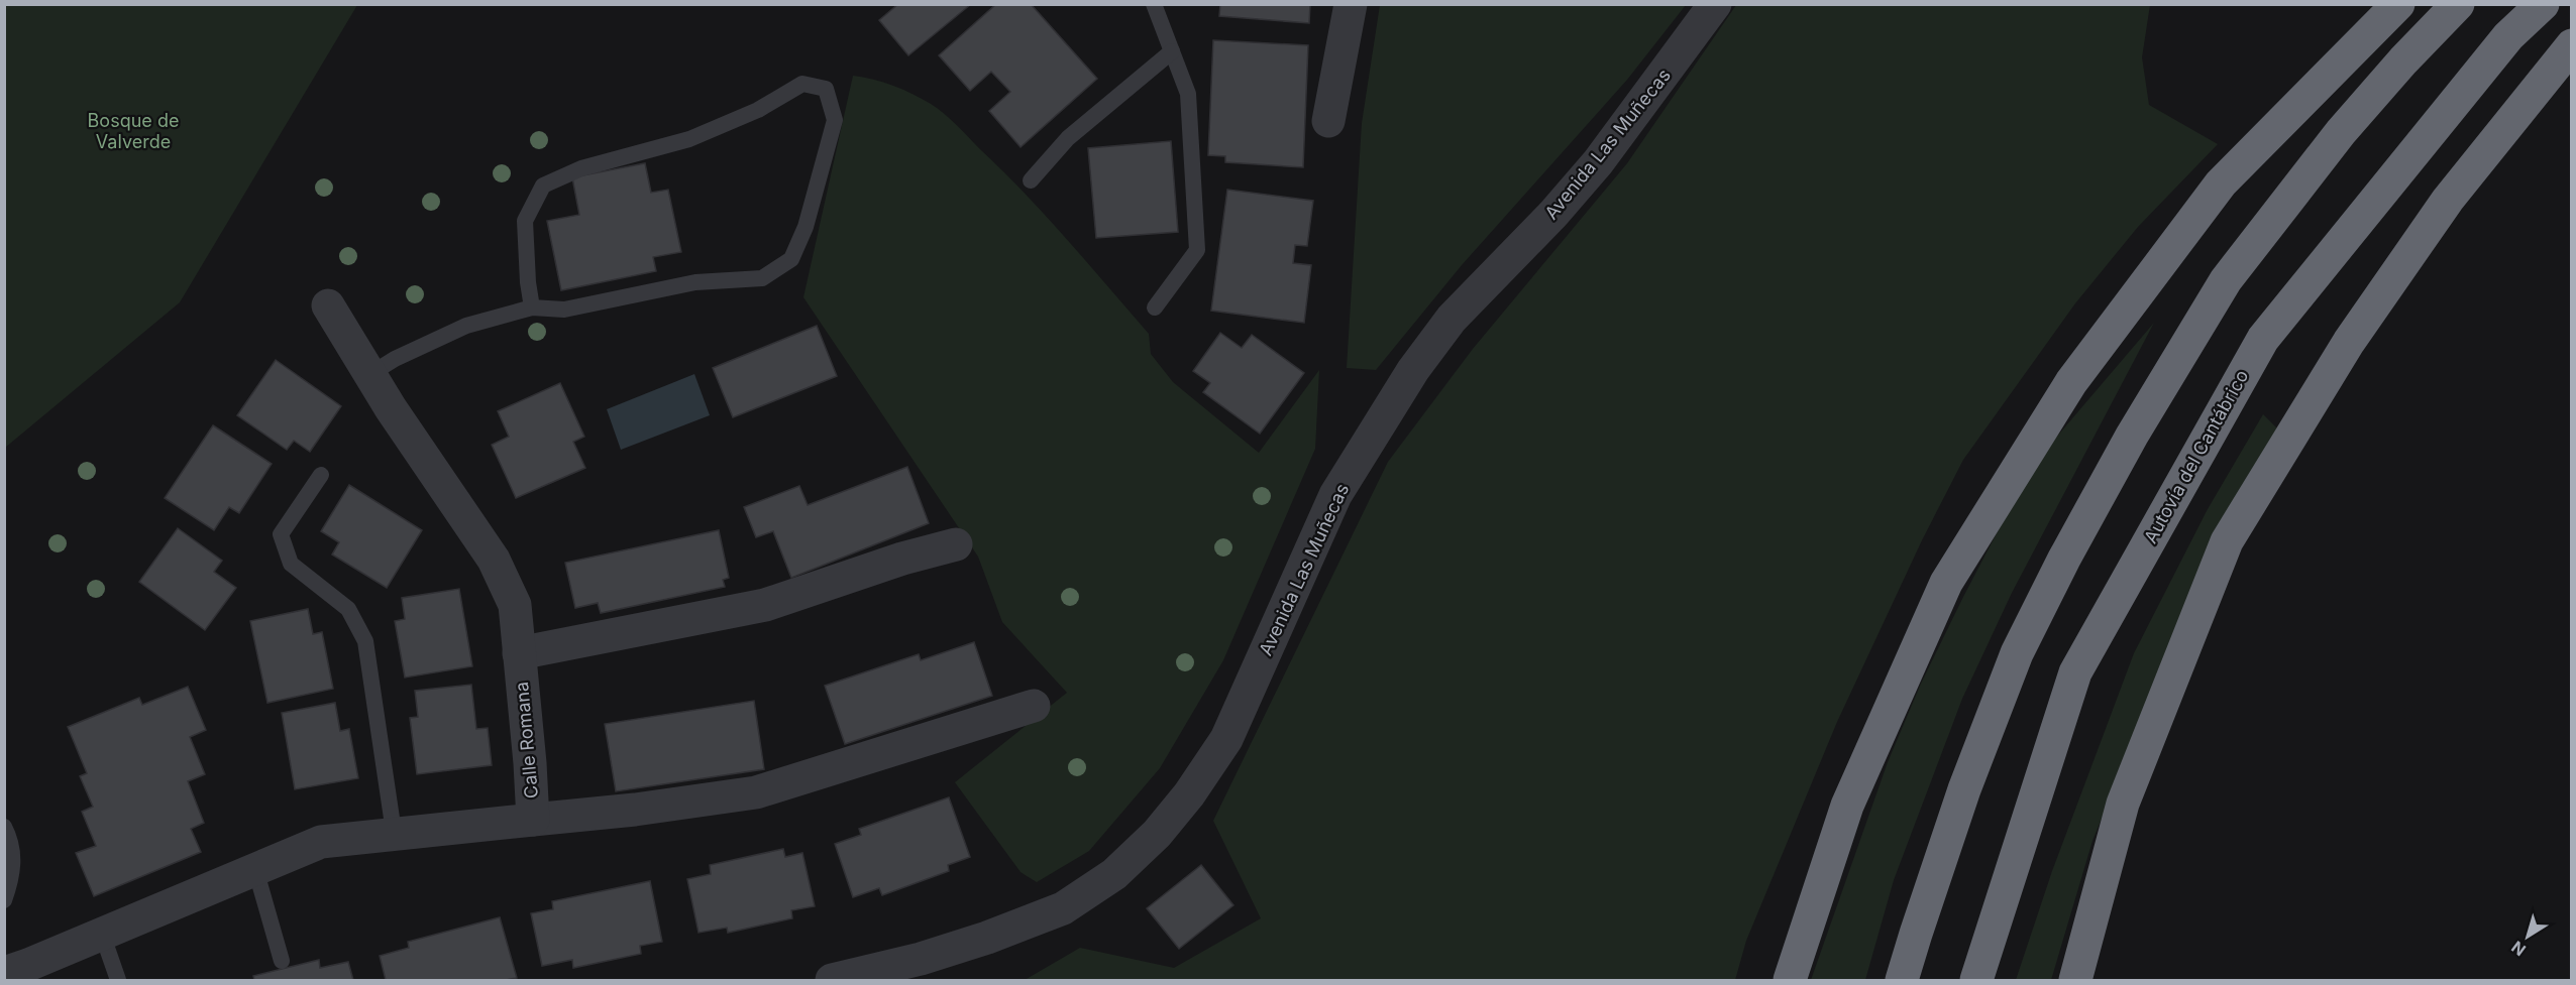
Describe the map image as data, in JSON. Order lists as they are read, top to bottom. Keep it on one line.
{"streets":{"highway":["Autovía del Cantábrico"],"street":["Avenida Las Muñecas","Calle Romana"]},"parks":["Bosque de Valverde"],"north":"bottom left"}
